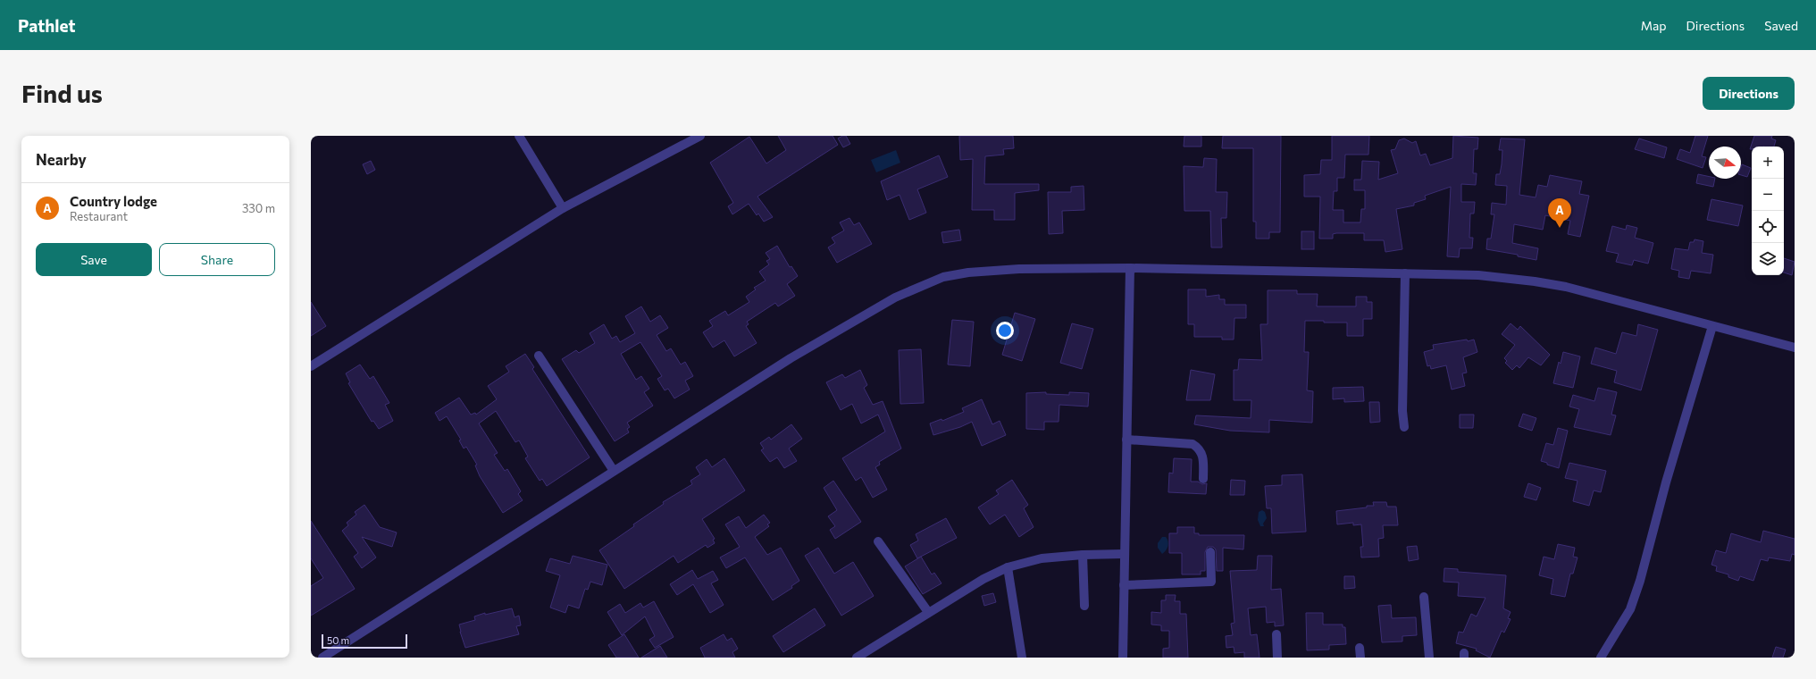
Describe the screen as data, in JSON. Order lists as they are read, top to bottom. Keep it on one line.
{"scale_bar":"50 m","north":"right","page":{"header":"Pathlet","nav":["Map","Directions","Saved"],"buttons":["Directions",["Save","Share"]],"title":"Find us","heading":"Nearby","map_buttons":["+","−"],"list":[{"mark":"A","name":"Country lodge","note":"Restaurant","value":"330 m"}],"pins":"A","scale":"50 m"}}
